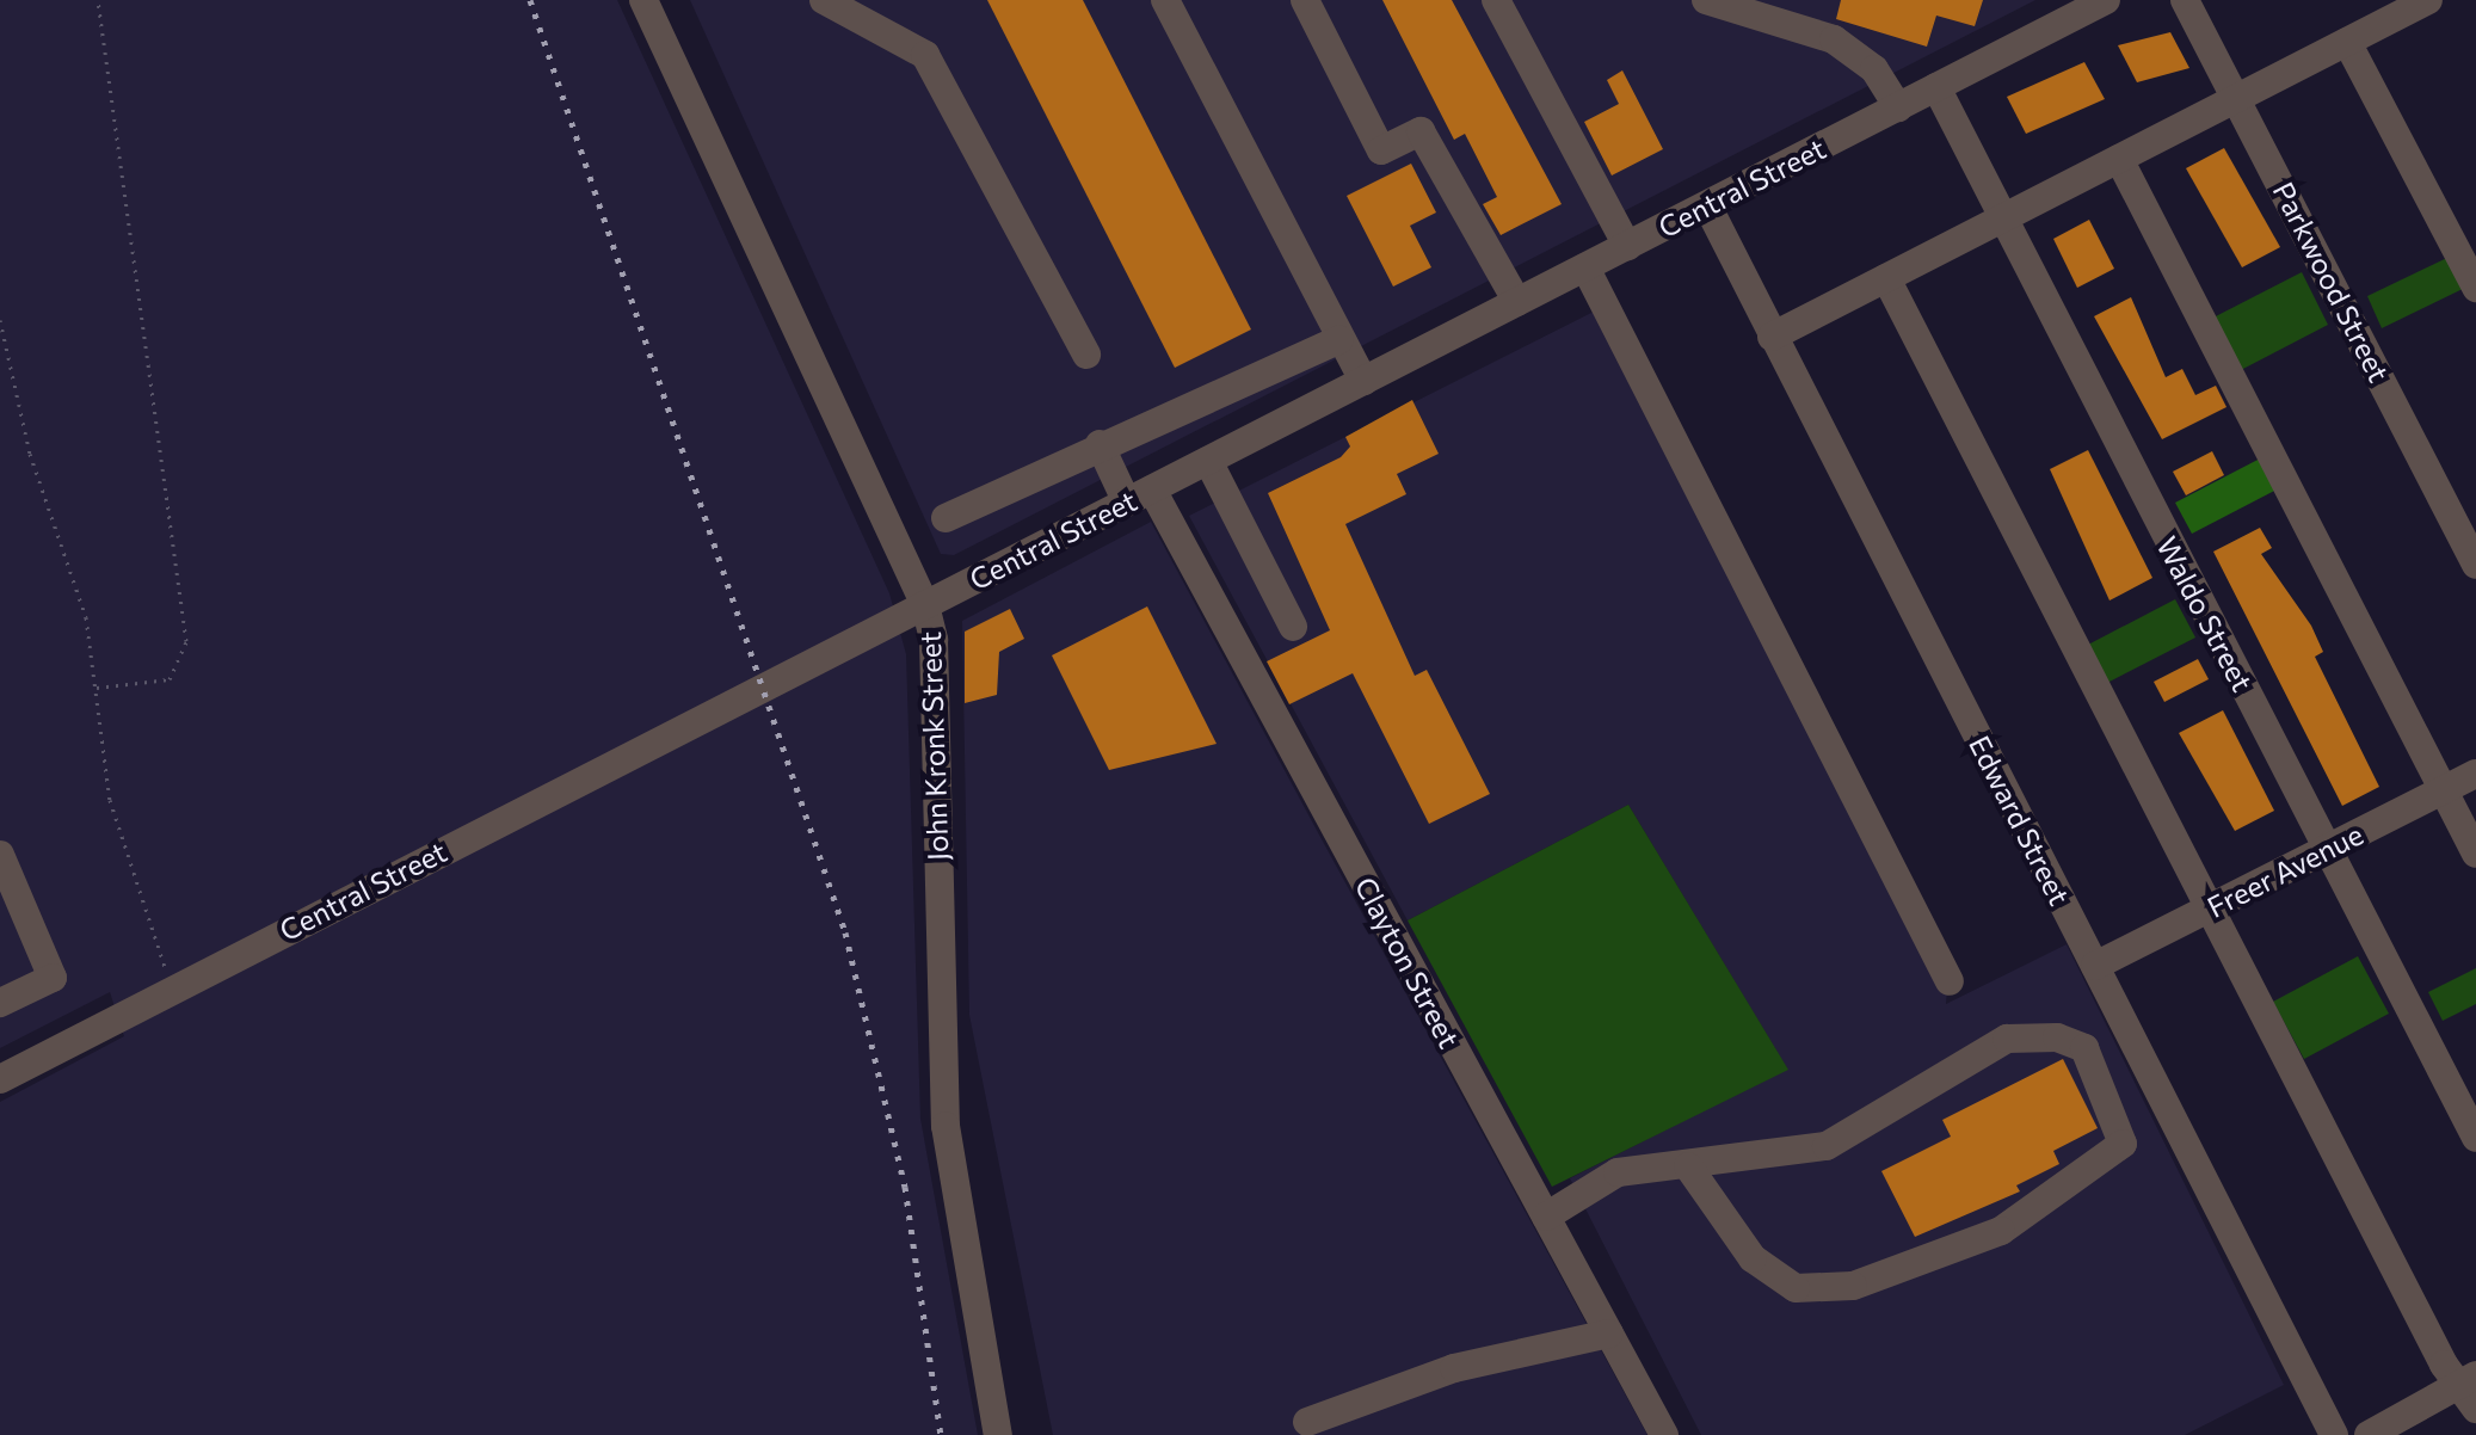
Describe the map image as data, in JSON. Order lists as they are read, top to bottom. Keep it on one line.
{"streets":{"street":["Central Street","Parkwood Street","Waldo Street","John Kronk Street","Edward Street","Freer Avenue","Clayton Street"]},"crossings":[["Central Street","Waldo Street"],["Central Street","John Kronk Street"],["Central Street","Edward Street"],["Central Street","Clayton Street"],["Waldo Street","Freer Avenue"],["Edward Street","Freer Avenue"]]}
